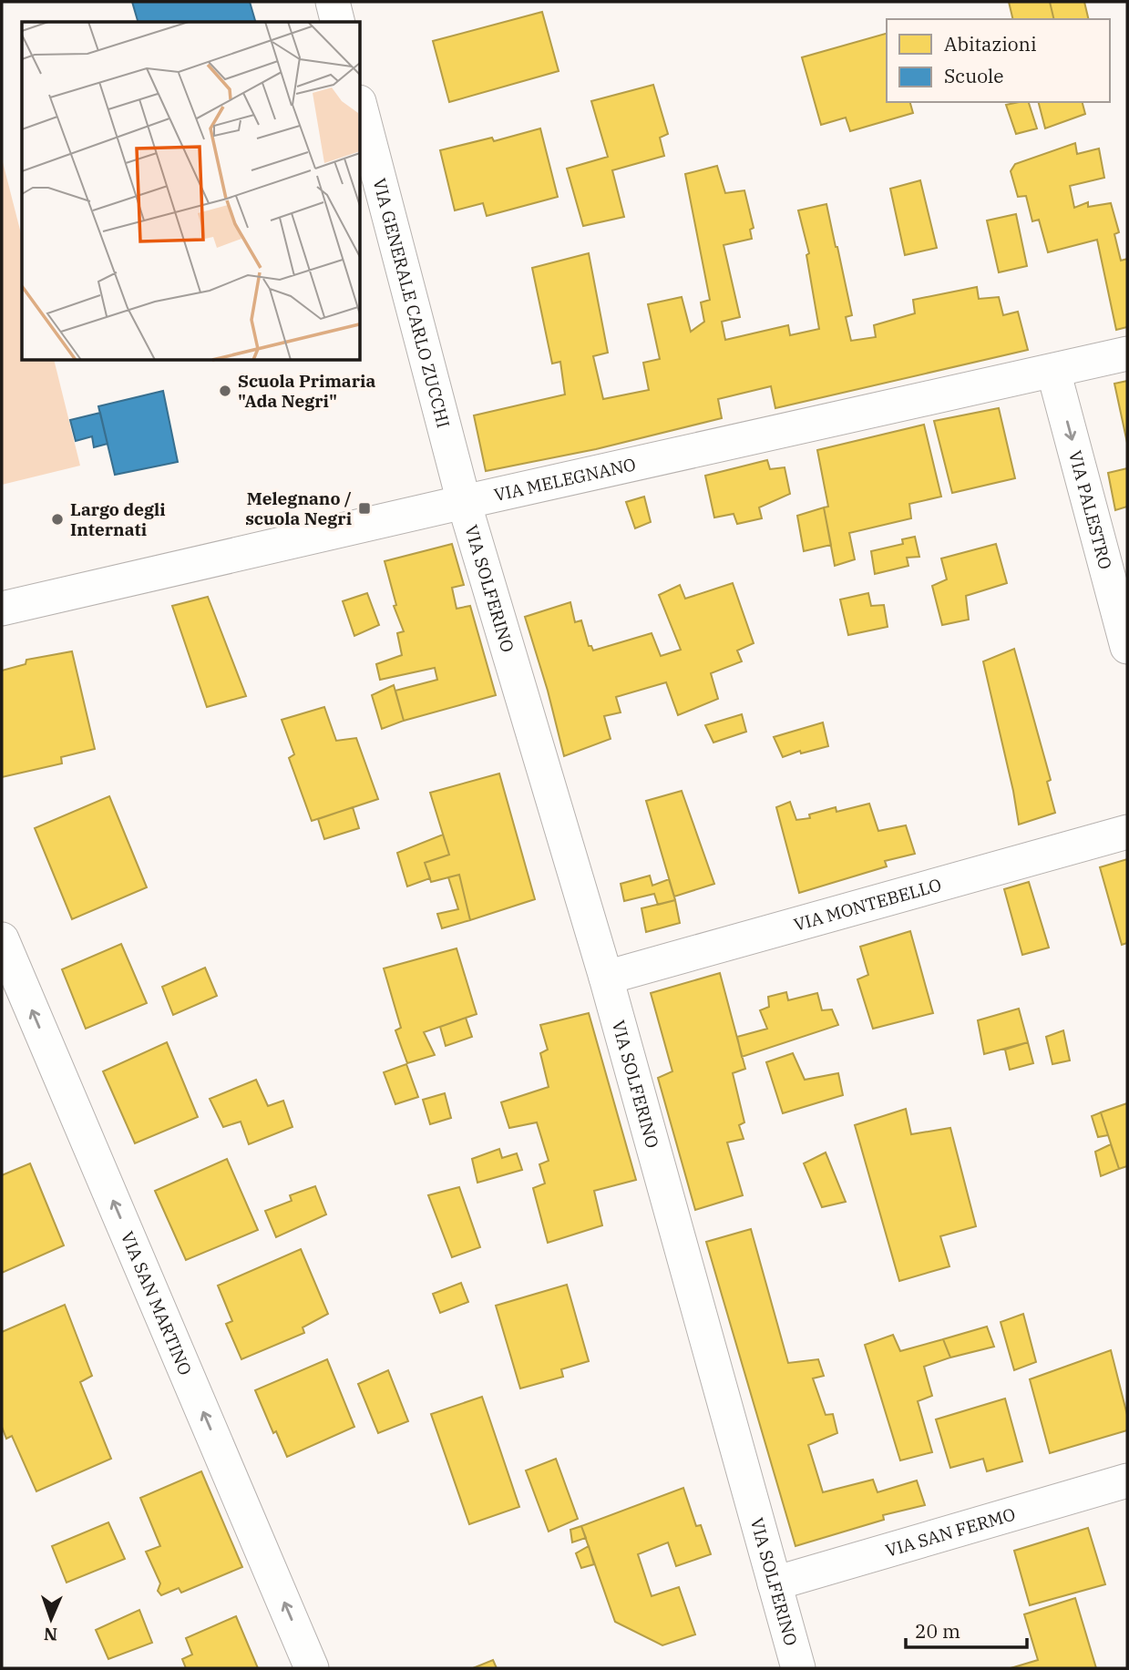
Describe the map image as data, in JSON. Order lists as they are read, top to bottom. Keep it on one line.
{"streets":{"street":["VIA GENERALE CARLO ZUCCHI","VIA MELEGNANO","VIA PALESTRO","VIA SOLFERINO","VIA MONTEBELLO","VIA SAN MARTINO","VIA SAN FERMO"]},"crossings":[["VIA GENERALE CARLO ZUCCHI","VIA MELEGNANO"],["VIA GENERALE CARLO ZUCCHI","VIA SOLFERINO"],["VIA MELEGNANO","VIA PALESTRO"],["VIA MELEGNANO","VIA SOLFERINO"],["VIA SOLFERINO","VIA MONTEBELLO"],["VIA SOLFERINO","VIA SAN FERMO"]],"one_way":["VIA PALESTRO","VIA SAN MARTINO"],"places":{"other":["Scuola Primaria \"Ada Negri\"","Largo degli Internati"],"transit":["Melegnano / scuola Negri"]},"legend":["Abitazioni","Scuole"],"scale_bar":"20 m","north":"bottom"}
